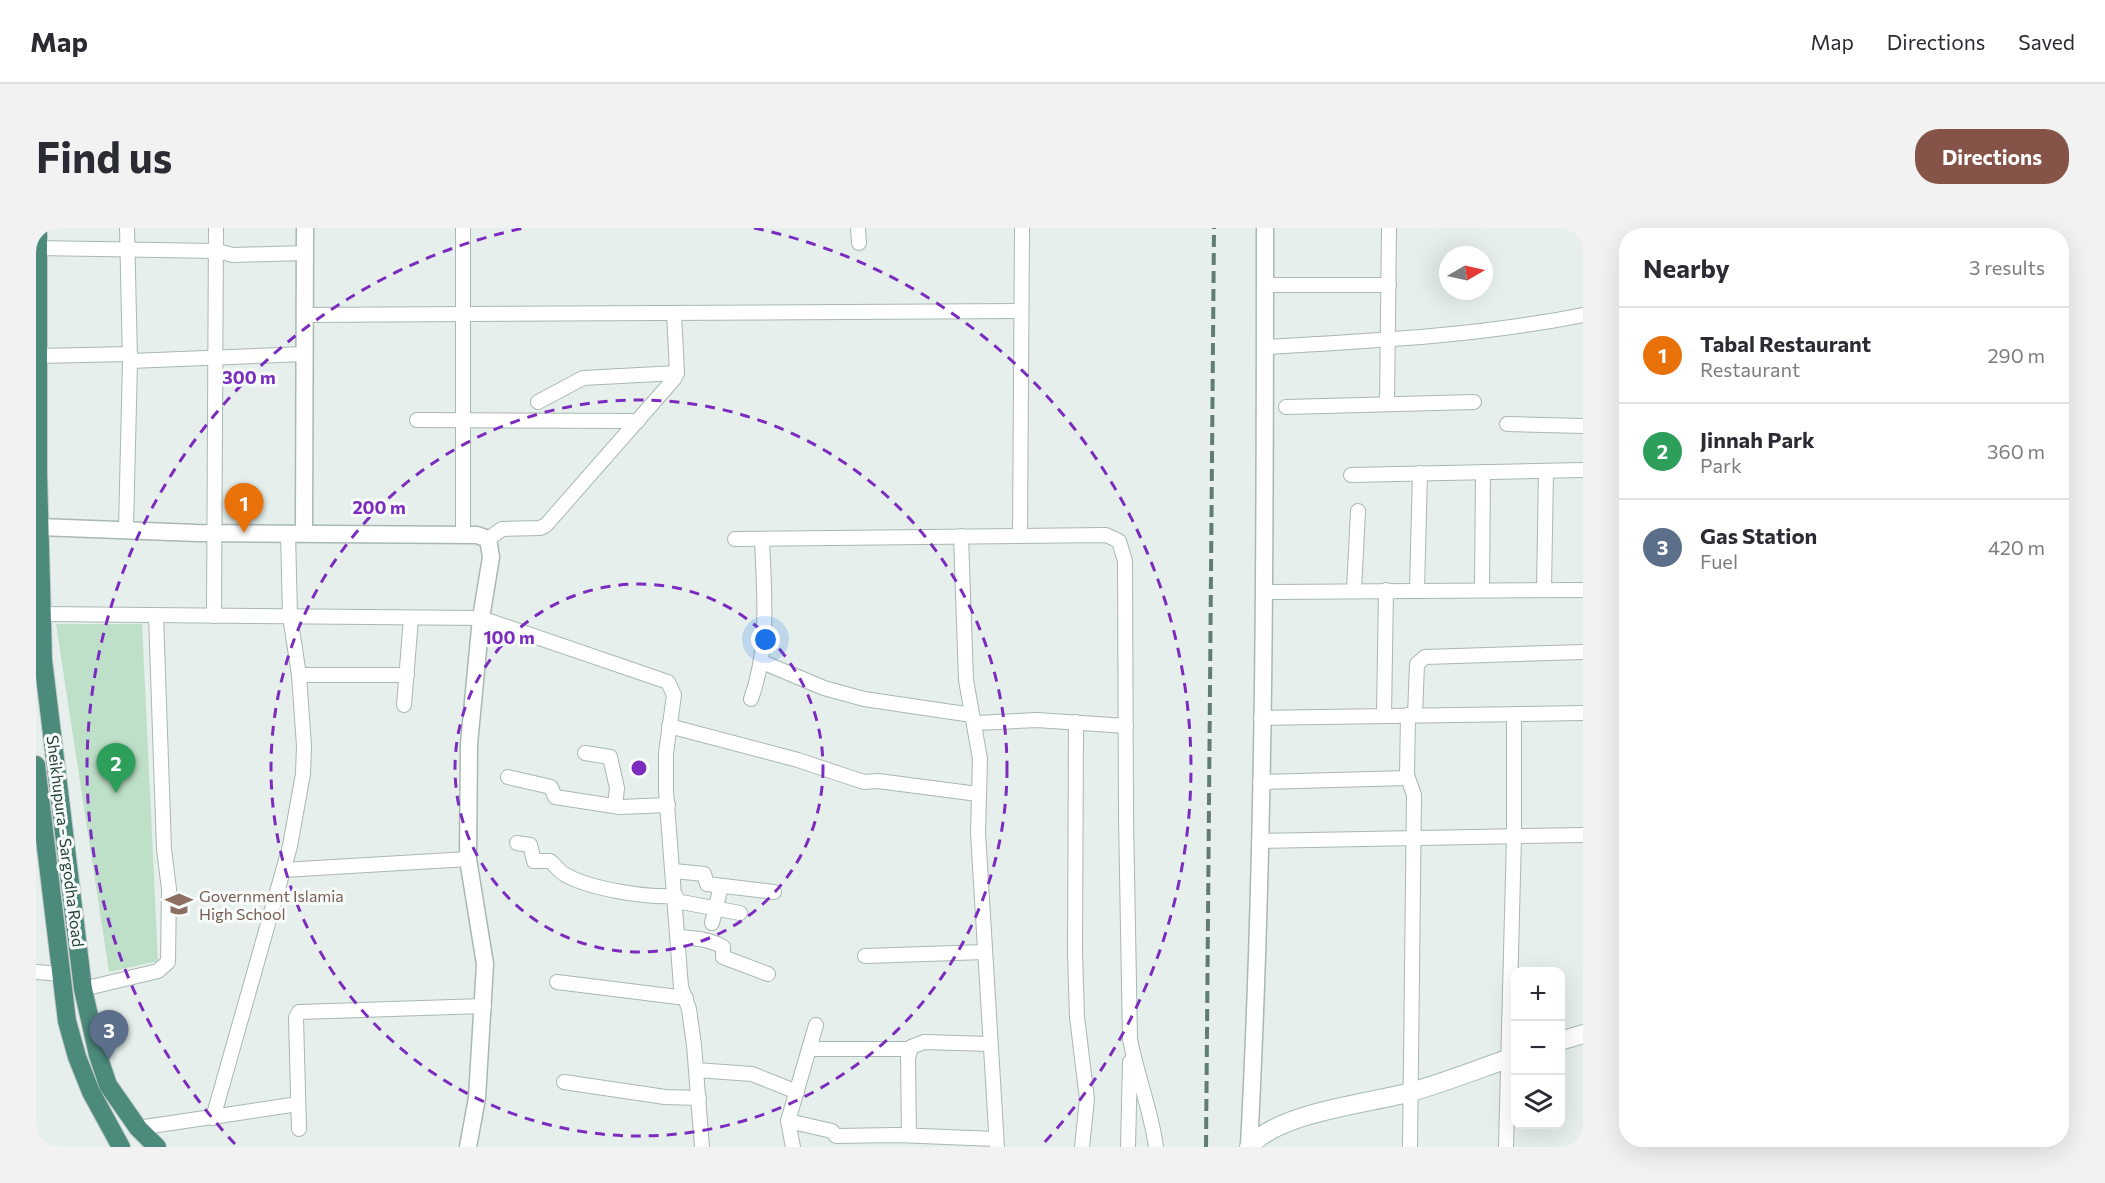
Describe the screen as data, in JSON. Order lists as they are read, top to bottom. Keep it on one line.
{"streets":{"highway":["Sheikhupura - Sargodha Road"]},"places":{"school or university":["Government Islamia High School"]},"north":"right","page":{"header":"Map","nav":["Map","Directions","Saved"],"buttons":"Directions","title":"Find us","heading":["Nearby","3 results"],"list":[{"mark":"1","name":"Tabal Restaurant","note":"Restaurant","value":"290 m"},{"mark":"2","name":"Jinnah Park","note":"Park","value":"360 m"},{"mark":"3","name":"Gas Station","note":"Fuel","value":"420 m"}],"pins":["1","2","3"],"map_buttons":["+","−"]},"rings":["300 m","200 m","100 m"]}
